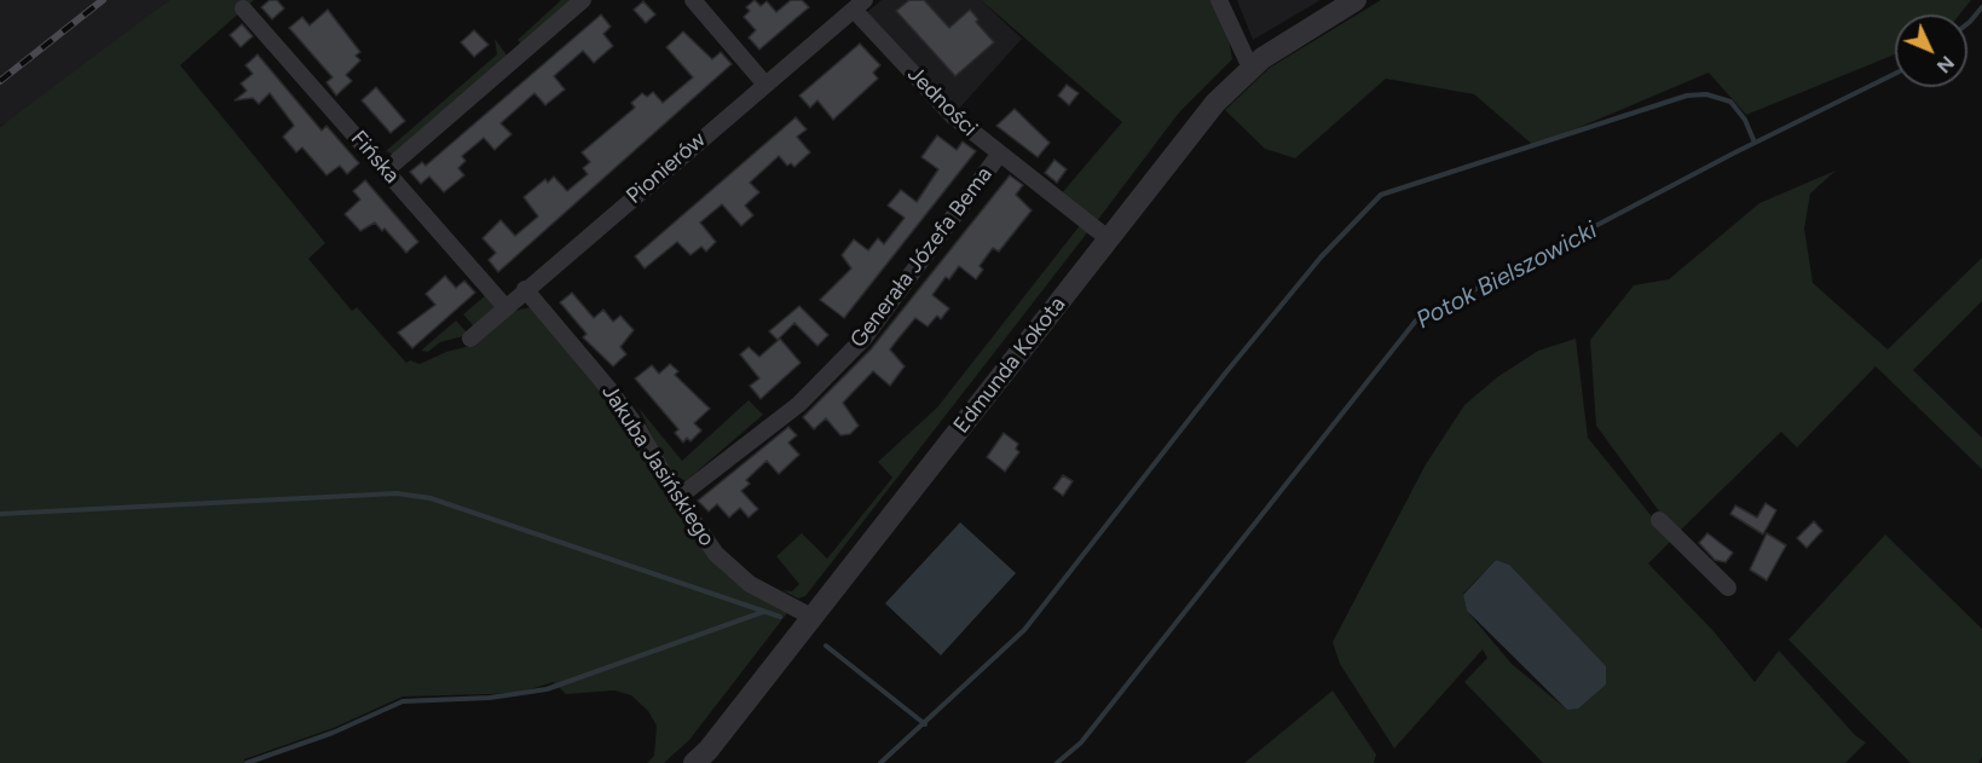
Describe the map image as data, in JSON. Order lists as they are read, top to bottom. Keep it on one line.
{"streets":{"street":["Jedności","Fińska","Pionierów","Generała Józefa Bema","Edmunda Kokota","Jakuba Jasińskiego"]},"crossings":[["Jedności","Pionierów"],["Jedności","Generała Józefa Bema"],["Jedności","Edmunda Kokota"],["Fińska","Pionierów"],["Pionierów","Jakuba Jasińskiego"],["Generała Józefa Bema","Jakuba Jasińskiego"],["Edmunda Kokota","Jakuba Jasińskiego"]],"water":["Potok Bielszowicki"],"north":"bottom right"}
